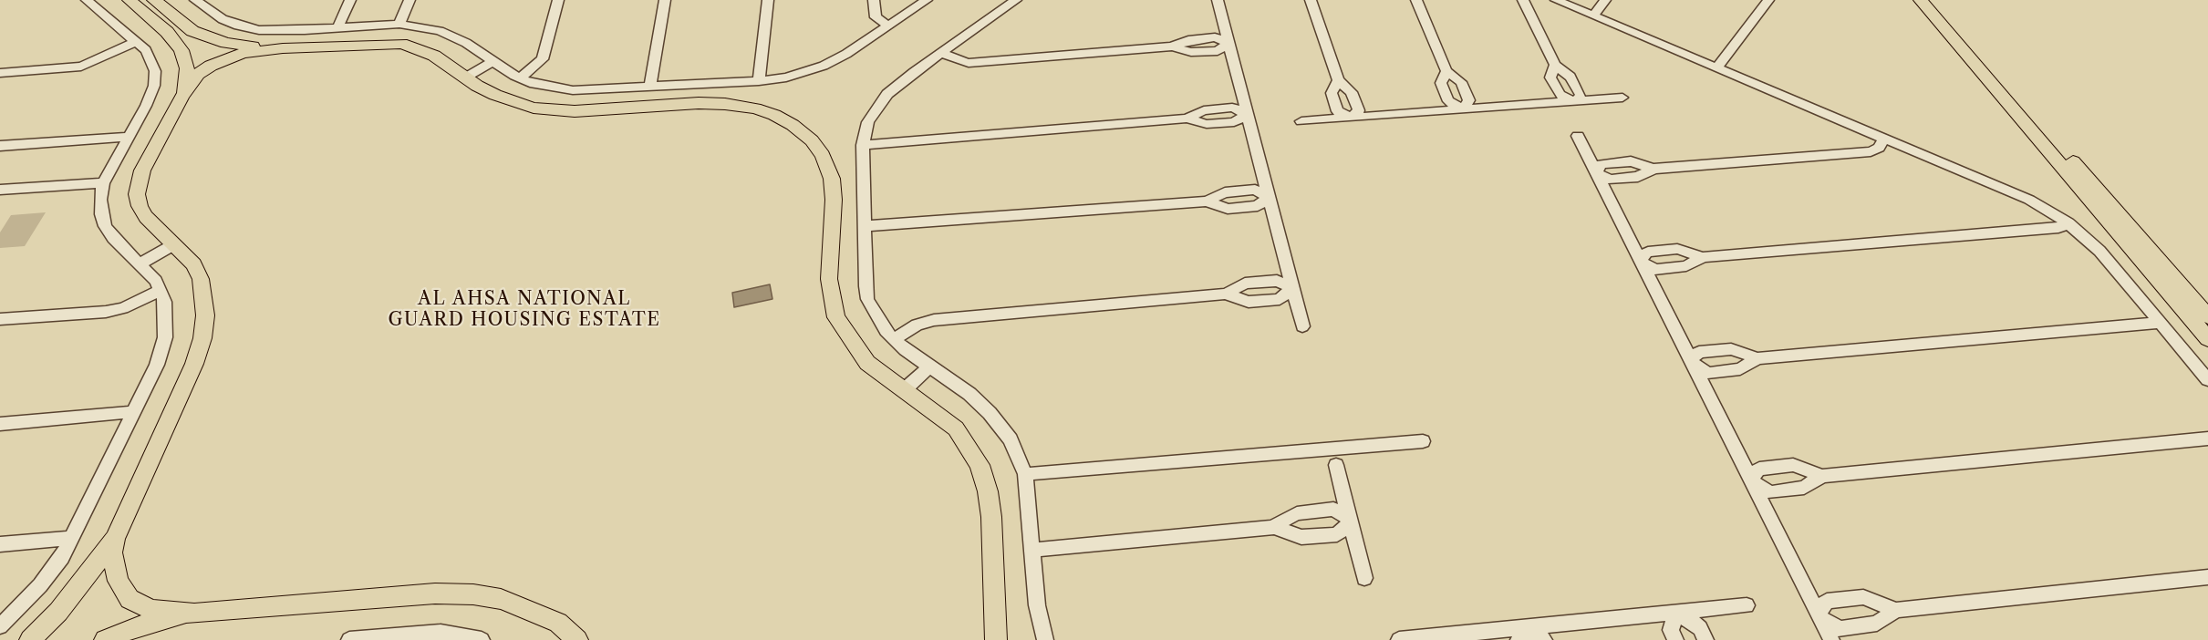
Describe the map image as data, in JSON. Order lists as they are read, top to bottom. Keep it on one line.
{"districts":["AL AHSA NATIONAL GUARD HOUSING ESTATE"]}
